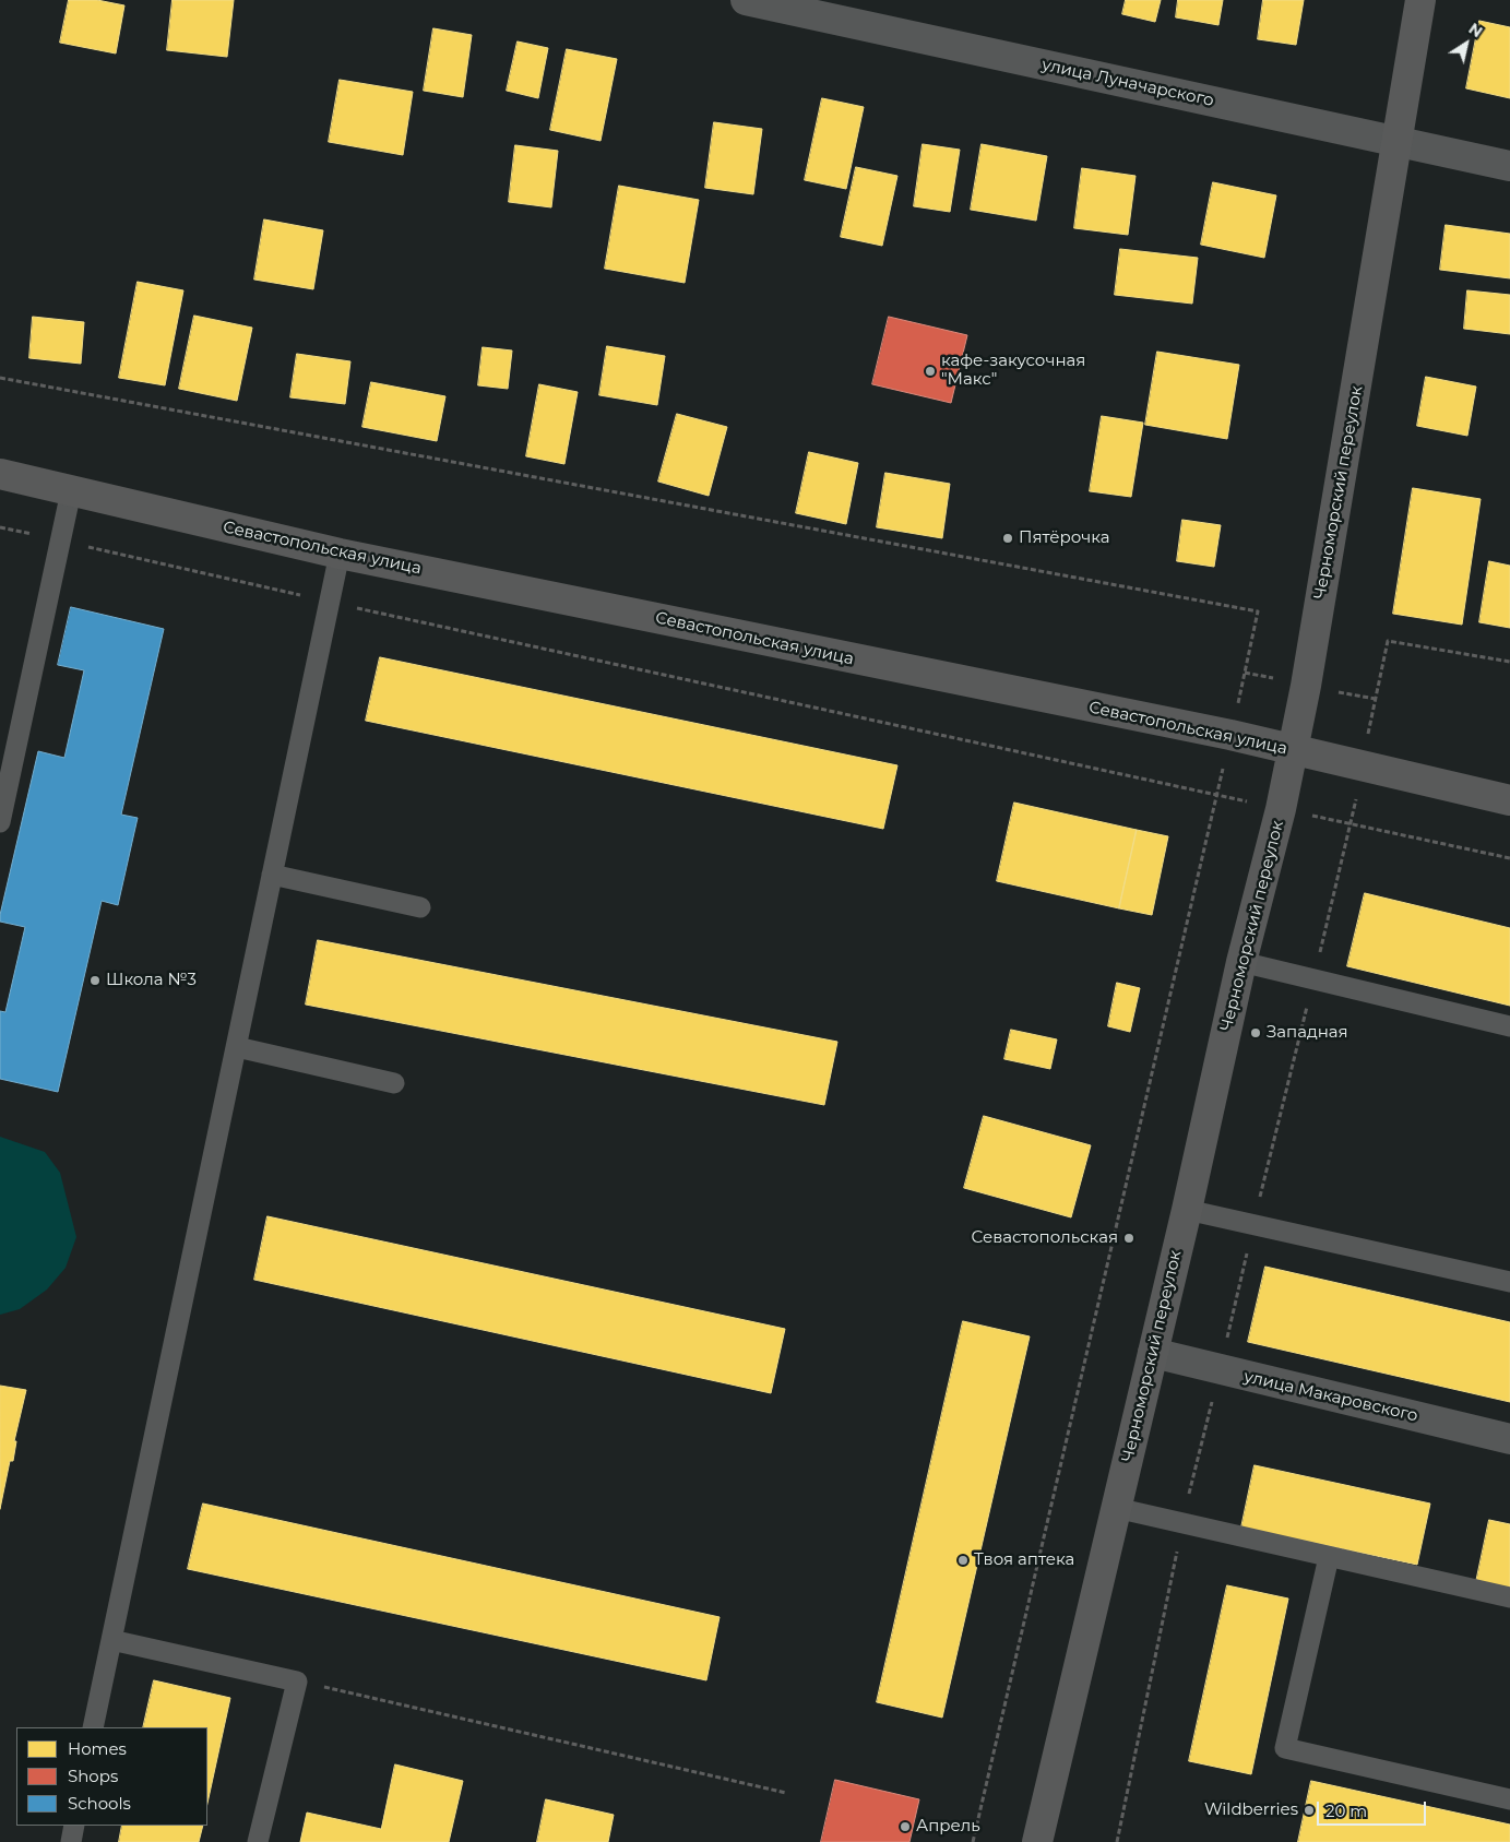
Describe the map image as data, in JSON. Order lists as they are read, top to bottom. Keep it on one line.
{"streets":{"street":["улица Луначарского","Черноморский переулок","Севастопольская улица","улица Макаровского"]},"crossings":[["улица Луначарского","Черноморский переулок"],["Черноморский переулок","Севастопольская улица"],["Черноморский переулок","улица Макаровского"]],"places":["кафе-закусочная \"Макс\"","Пятёрочка","Школа №3","Западная","Севастопольская","Твоя аптека","Wildberries","Апрель"],"legend":["Homes","Shops","Schools"],"scale_bar":"20 m","north":"top right"}
